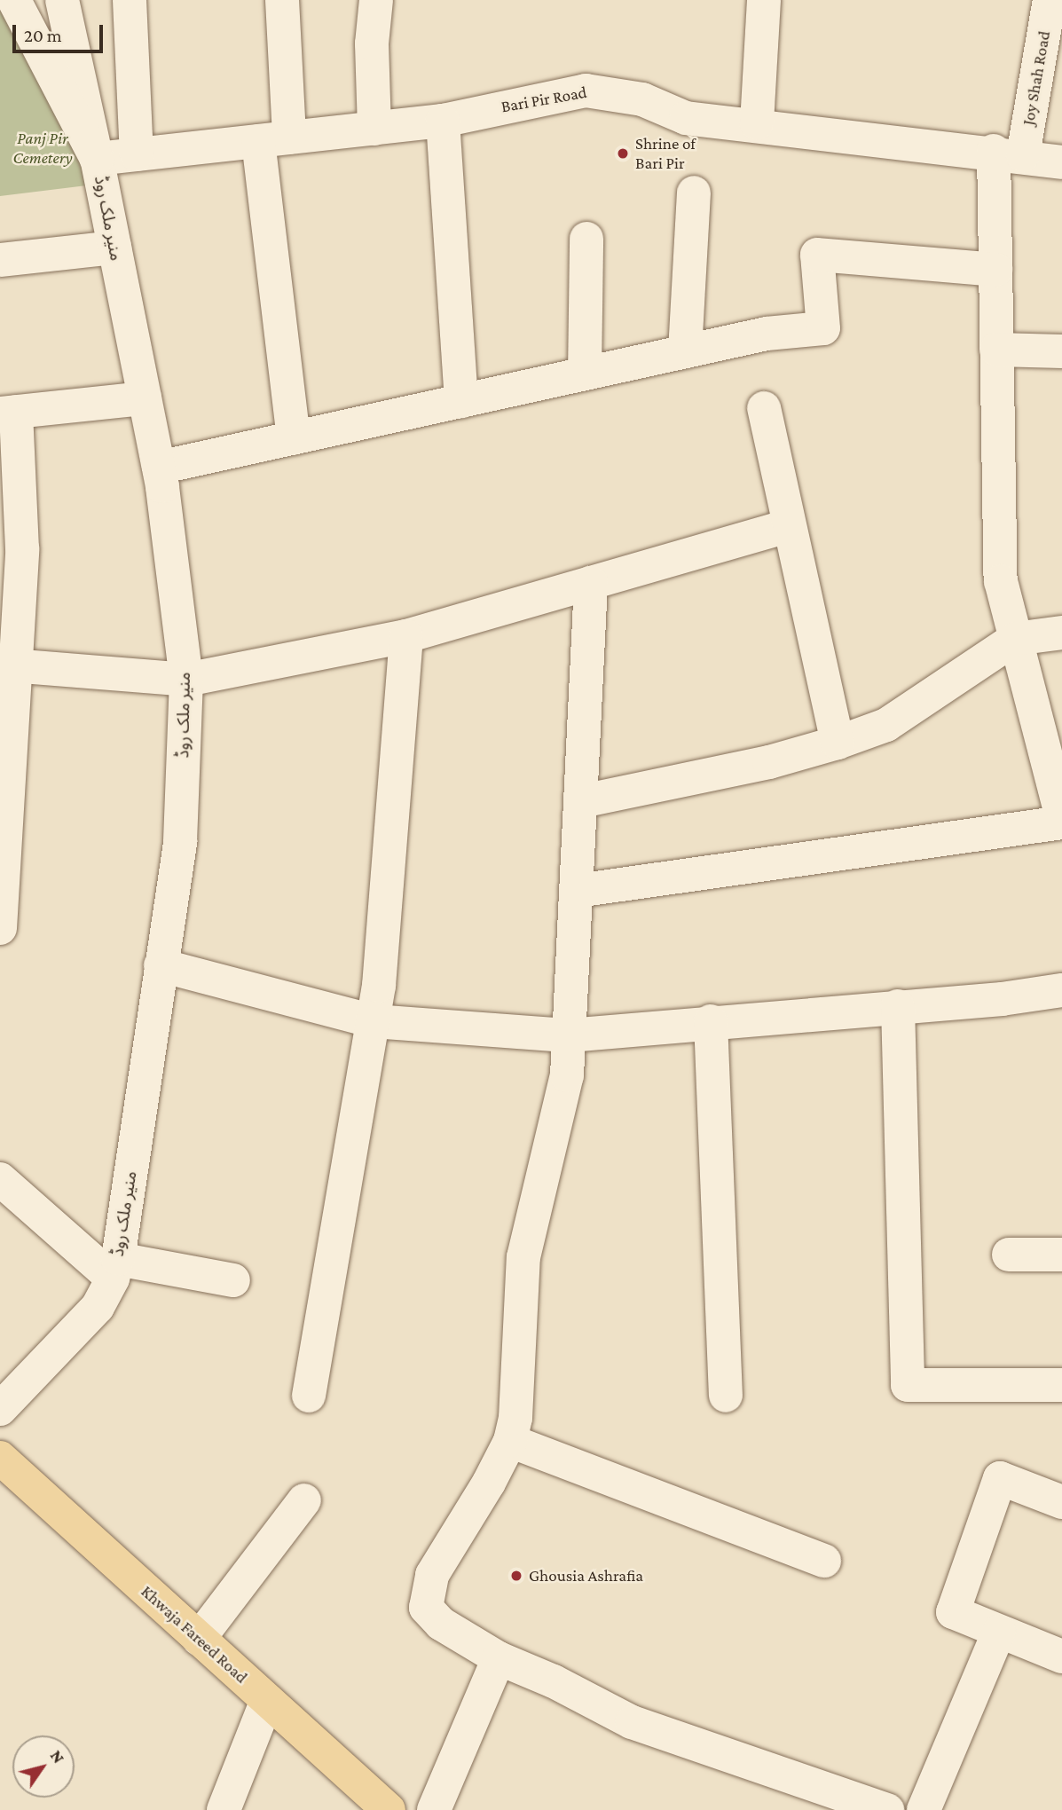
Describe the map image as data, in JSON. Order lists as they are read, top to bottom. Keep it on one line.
{"streets":{"main road":["Khwaja Fareed Road"],"street":["Joy Shah Road","Bari Pir Road","منیر ملک روڈ"]},"crossings":[["Joy Shah Road","Bari Pir Road"],["Bari Pir Road","منیر ملک روڈ"]],"parks":["Panj Pir Cemetery"],"places":["Shrine of Bari Pir","Ghousia Ashrafia"],"scale_bar":"20 m","north":"top right"}
